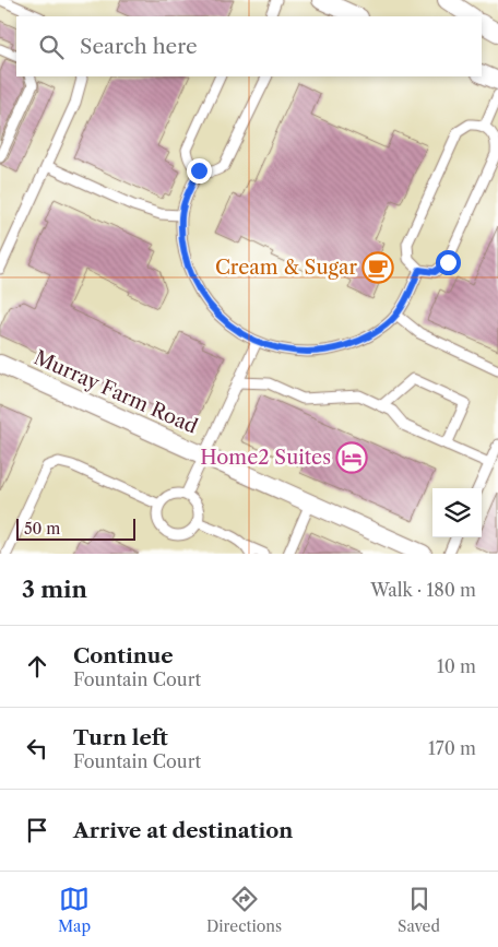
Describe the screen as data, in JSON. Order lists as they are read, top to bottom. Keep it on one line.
{"streets":{"street":["Murray Farm Road"]},"places":{"cafe":["Cream & Sugar"],"hotel":["Home2 Suites"]},"scale_bar":"50 m","page":{"search":"Search here","scale":"50 m","heading":["3 min","Walk · 180 m"],"list":[["Continue","Fountain Court","10 m"],["Turn left","Fountain Court","170 m"],"Arrive at destination"],"nav":["Map","Directions","Saved"]}}
